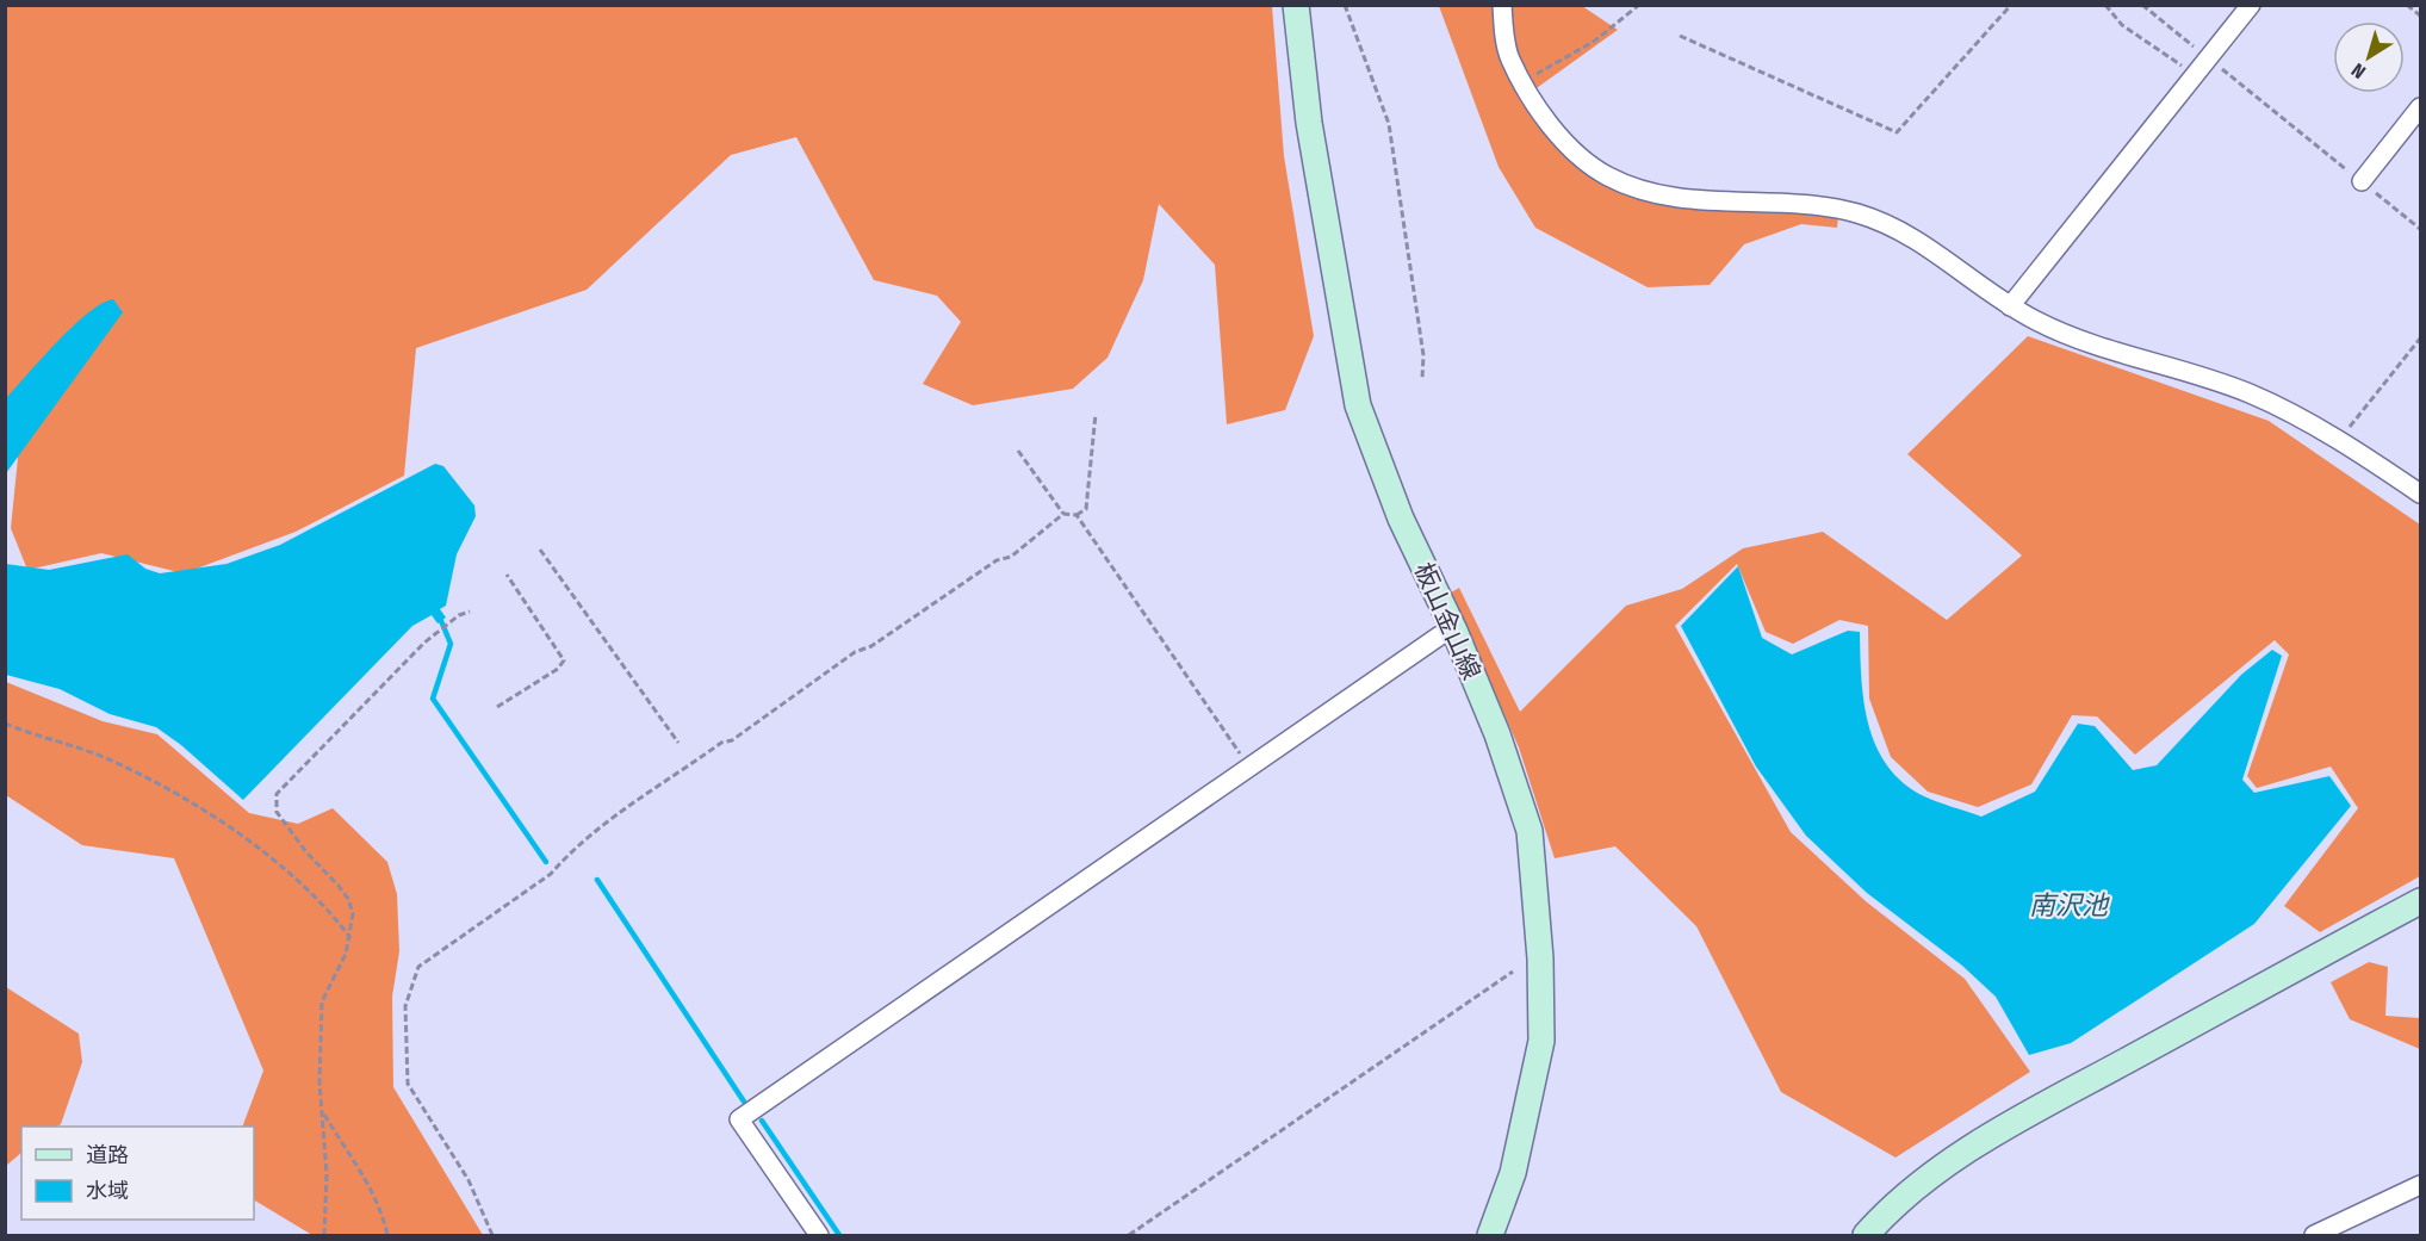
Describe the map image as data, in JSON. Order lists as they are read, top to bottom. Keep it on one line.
{"streets":{"main road":["板山金山線"]},"water":["南沢池"],"legend":["道路","水域"],"north":"bottom left"}
